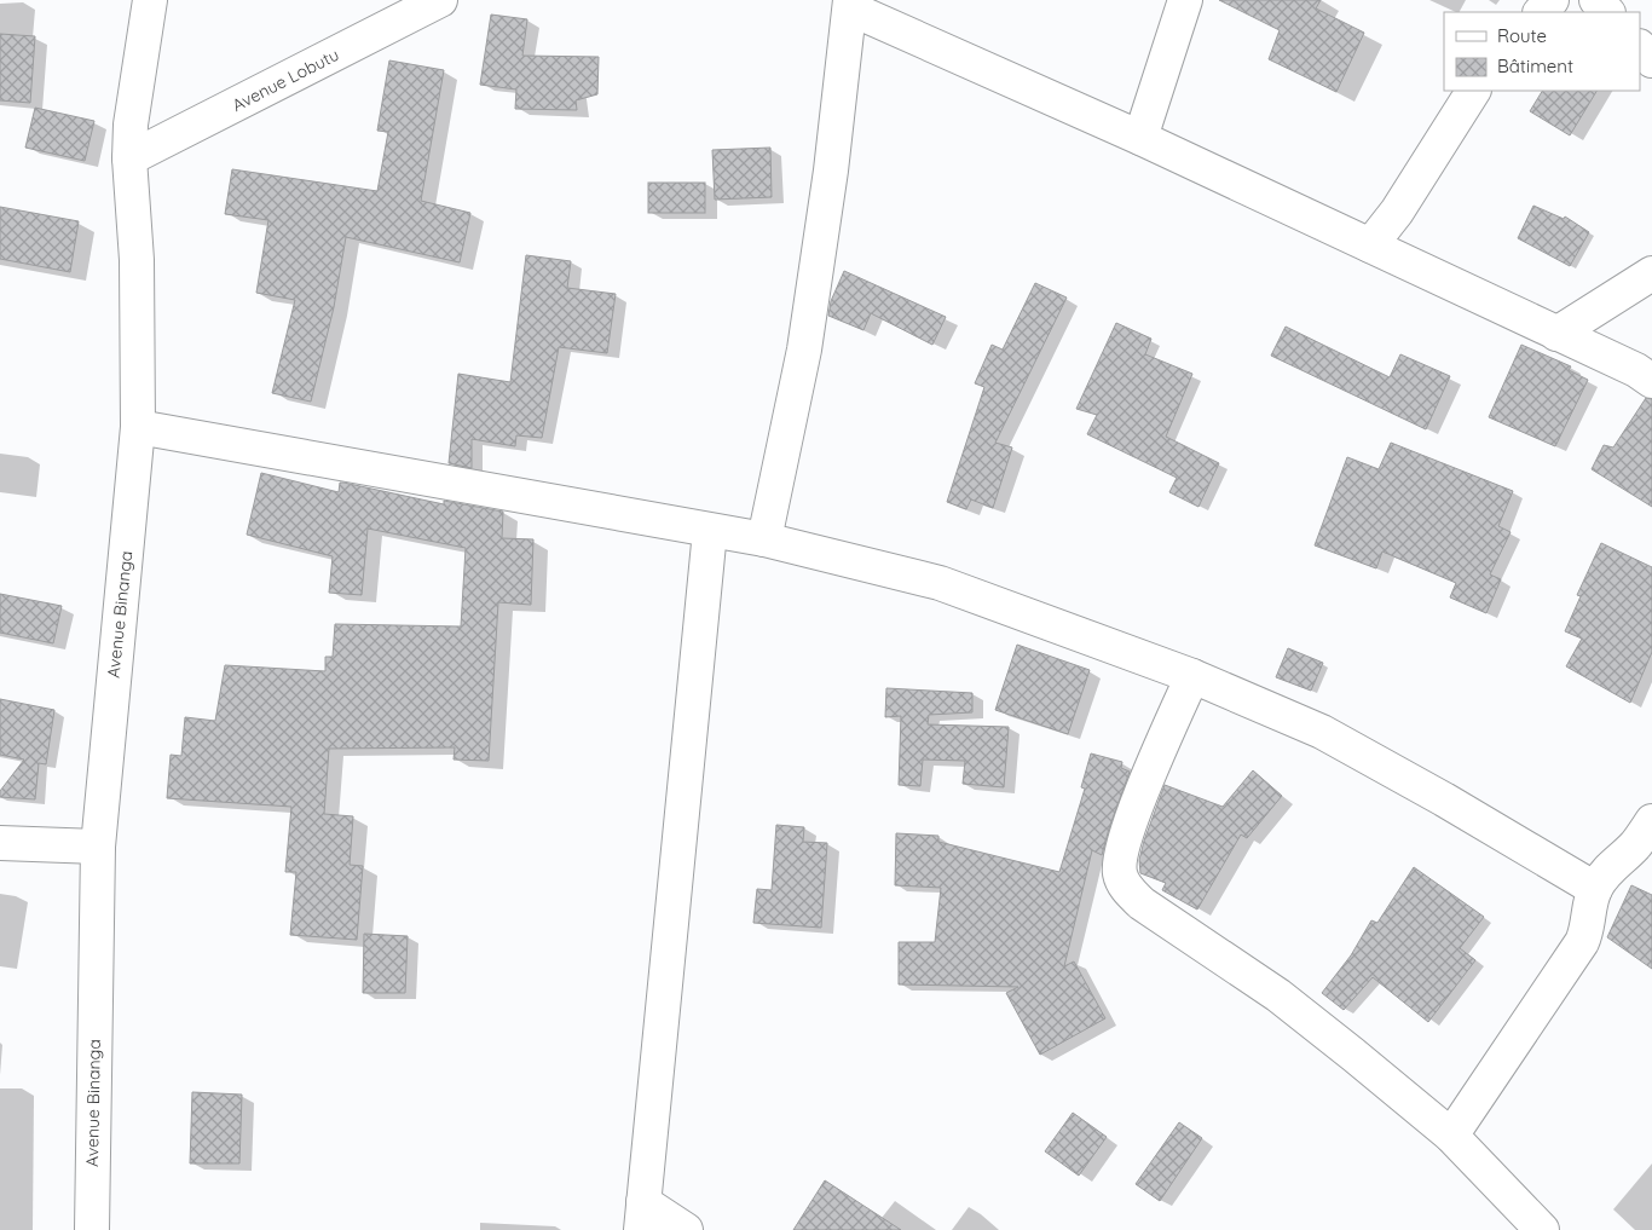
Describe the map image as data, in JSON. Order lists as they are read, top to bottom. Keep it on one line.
{"streets":{"street":["Avenue Lobutu","Avenue Binanga"]},"crossings":[["Avenue Lobutu","Avenue Binanga"]],"legend":["Route","Bâtiment"]}
